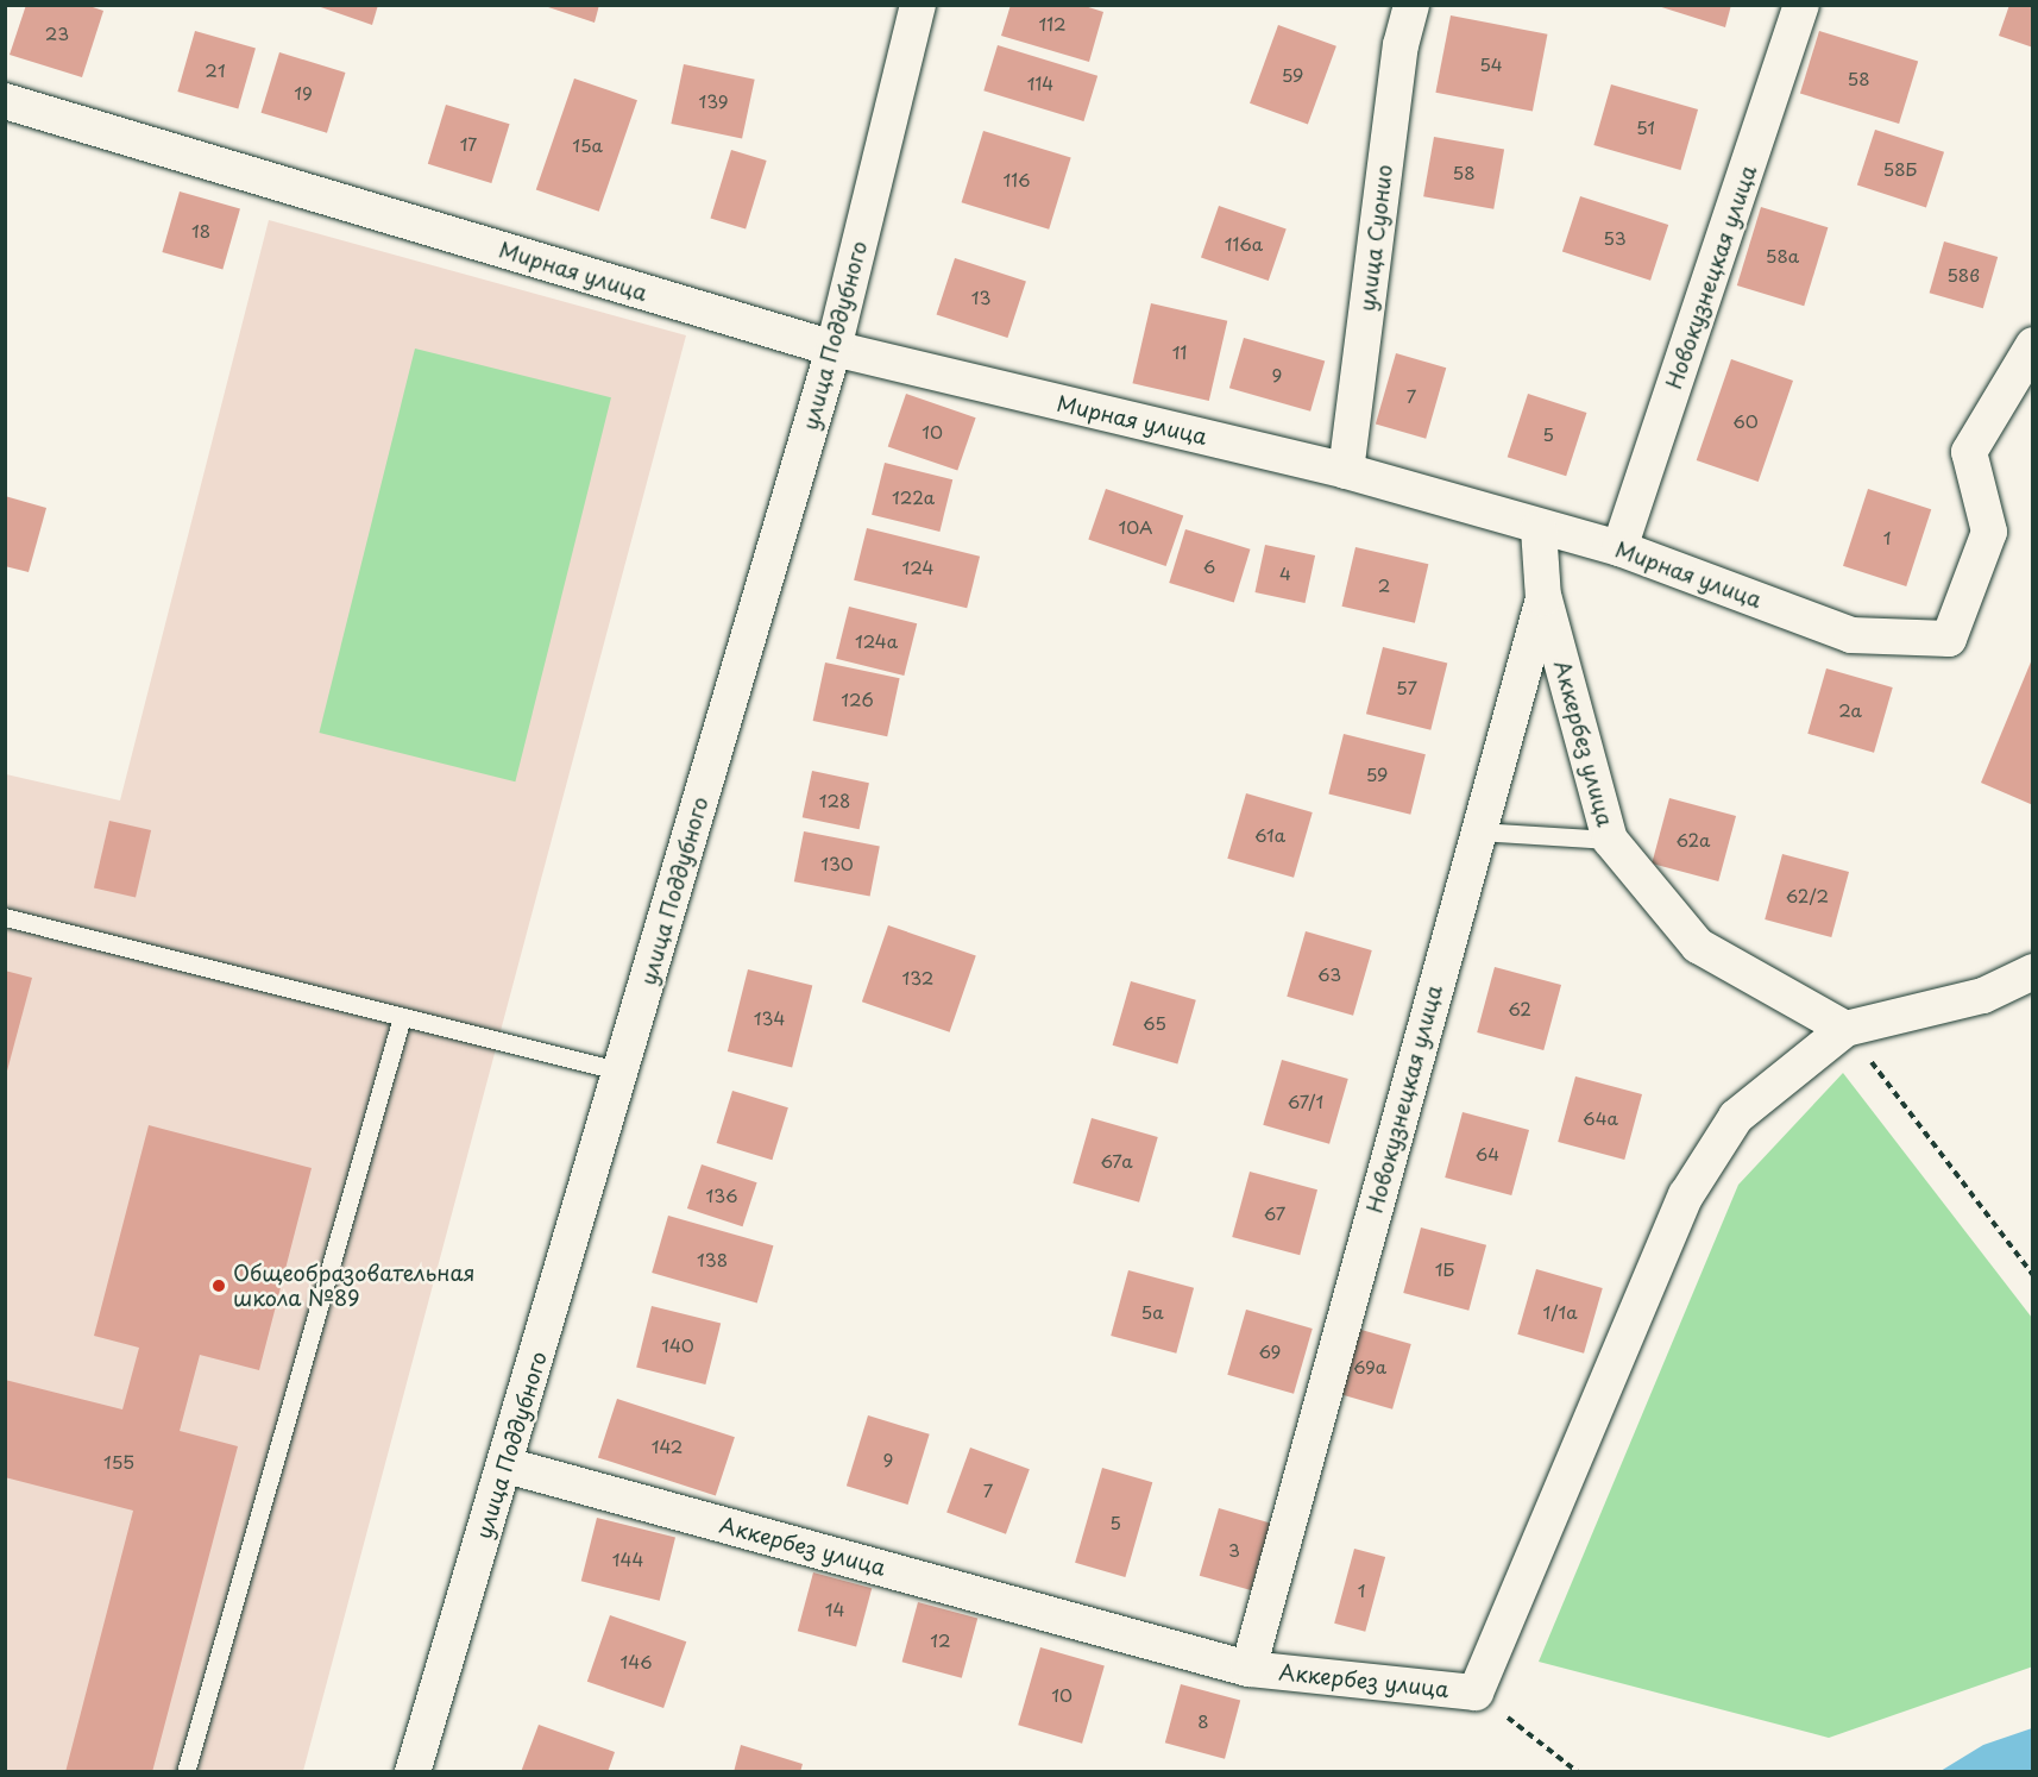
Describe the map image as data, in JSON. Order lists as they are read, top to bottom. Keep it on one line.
{"streets":{"street":["улица Суонио","Мирная улица","Новокузнецкая улица","улица Поддубного","Аккербез улица"]},"crossings":[["улица Суонио","Мирная улица"],["Мирная улица","Новокузнецкая улица"],["Мирная улица","улица Поддубного"],["Новокузнецкая улица","Аккербез улица"],["улица Поддубного","Аккербез улица"]],"places":["Общеобразовательная школа №89"],"house_numbers":["112","23","54","21","59","58","114","19","139","51","17","15а","58Б","58","116","18","53","116а","58а","58в","13","11","9","7","60","10","5","122а","10А","1","6","124","4","2","124а","57","126","2а","59","128","61а","62а","130","62/2","63","132","62","134","65","67/1","64а","64","67а","136","67","138","1Б","5а","1/1а","140","69","69а","142","9","155","7","5","3","144","1","14","12","146","10","8"]}
